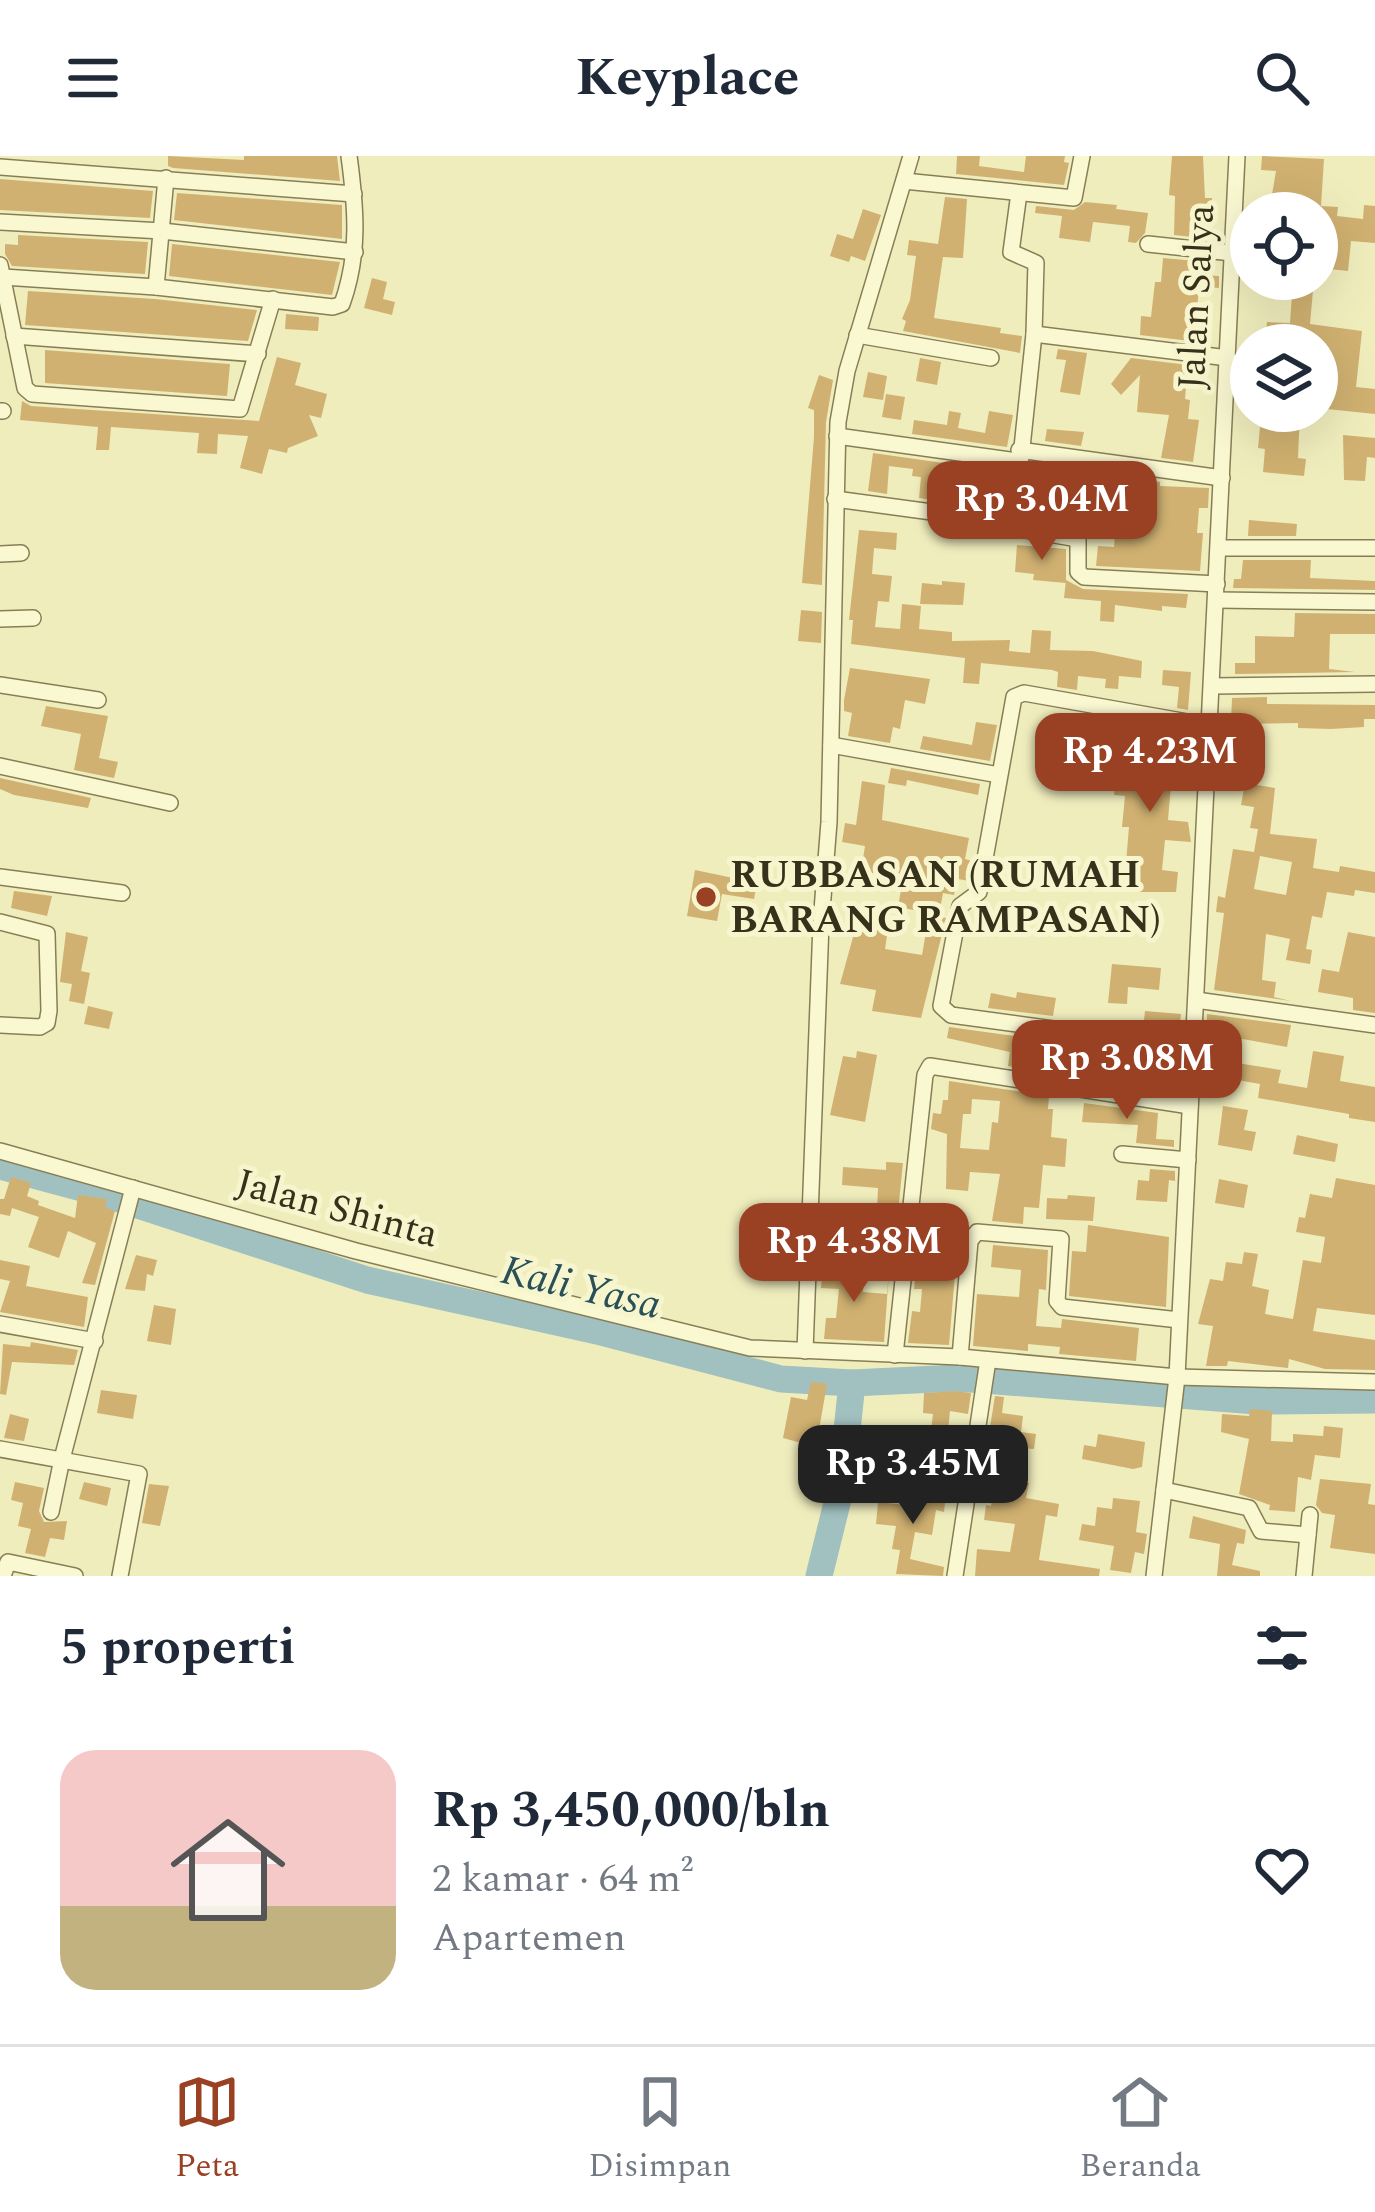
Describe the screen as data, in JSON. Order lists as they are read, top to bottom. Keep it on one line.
{"streets":{"street":["Jalan Salya","Jalan Shinta"]},"crossings":[["Jalan Salya","Jalan Shinta"]],"water":["Kali Yasa"],"places":["RUBBASAN (RUMAH BARANG RAMPASAN)"],"page":{"header":"Keyplace","price":["Rp 3.04M","Rp 4.23M","Rp 3.08M","Rp 4.38M","Rp 3.45M"],"heading":"5 properti","list":[{"name":"Rp 3,450,000/bln","note":"2 kamar · 64 m² · Apartemen"}],"tabs":["Peta","Disimpan","Beranda"]}}
